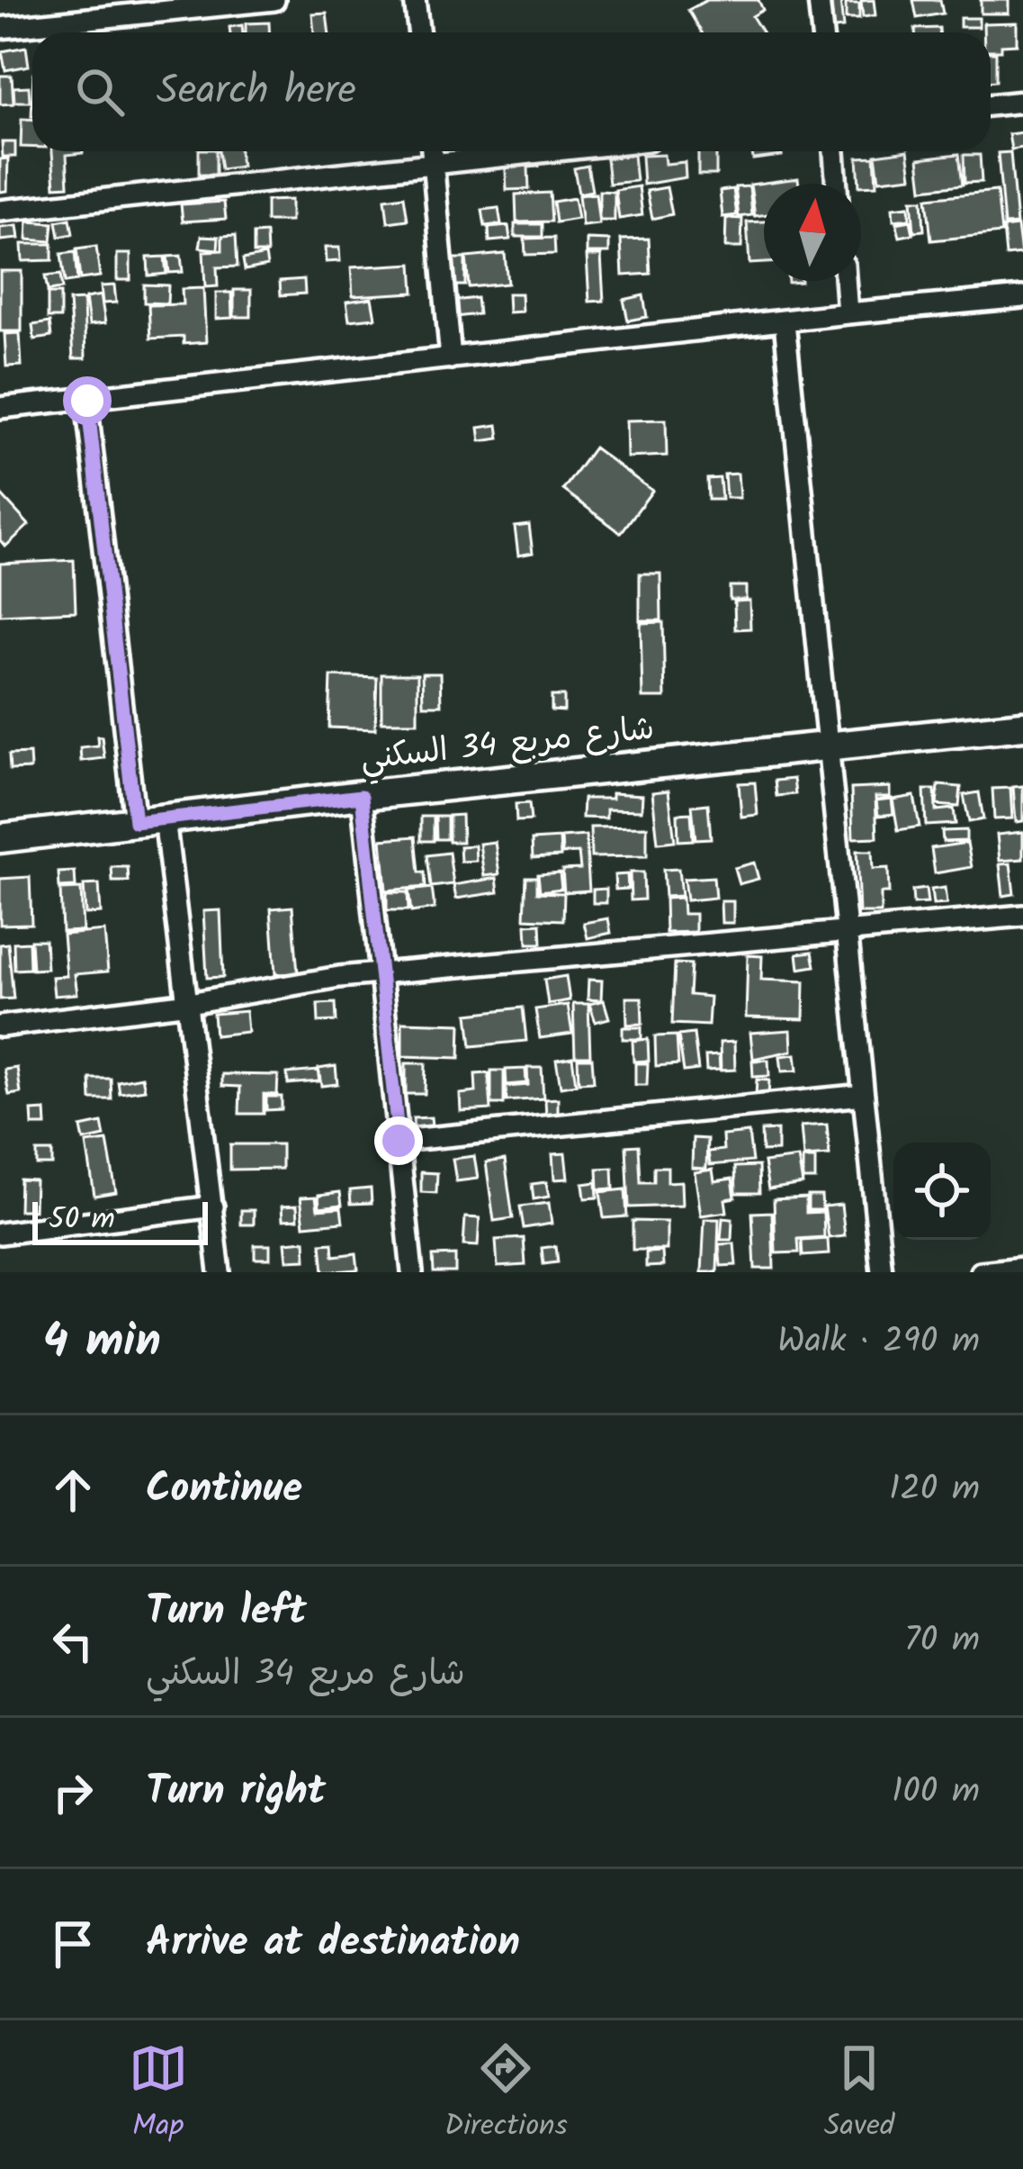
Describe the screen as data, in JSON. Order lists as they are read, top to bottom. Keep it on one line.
{"streets":{"street":["شارع مربع 34 السكني"]},"scale_bar":"50 m","north":"top","page":{"search":"Search here","scale":"50 m","heading":["4 min","Walk · 290 m"],"list":[["Continue","120 m"],["Turn left","شارع مربع 34 السكني","70 m"],["Turn right","100 m"],"Arrive at destination"],"nav":["Map","Directions","Saved"]}}
